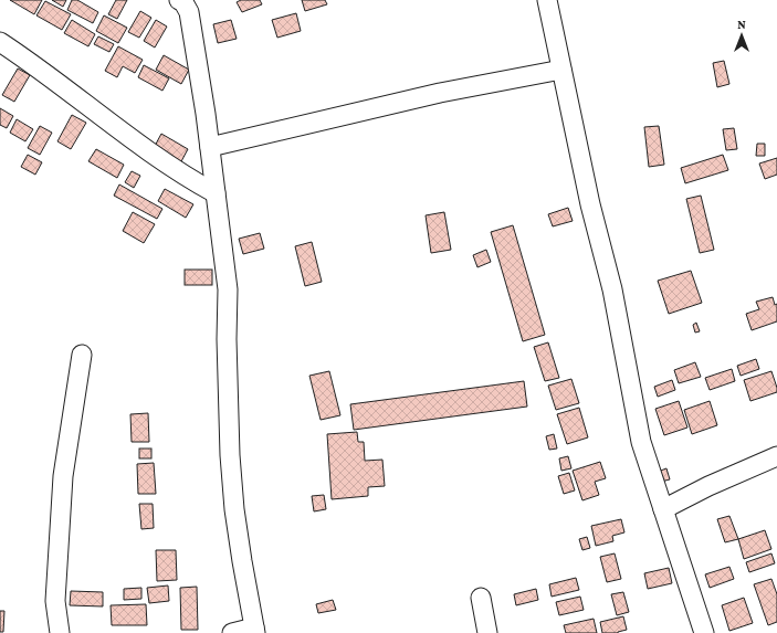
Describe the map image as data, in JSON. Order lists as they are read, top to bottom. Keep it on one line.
{"north":"top"}
